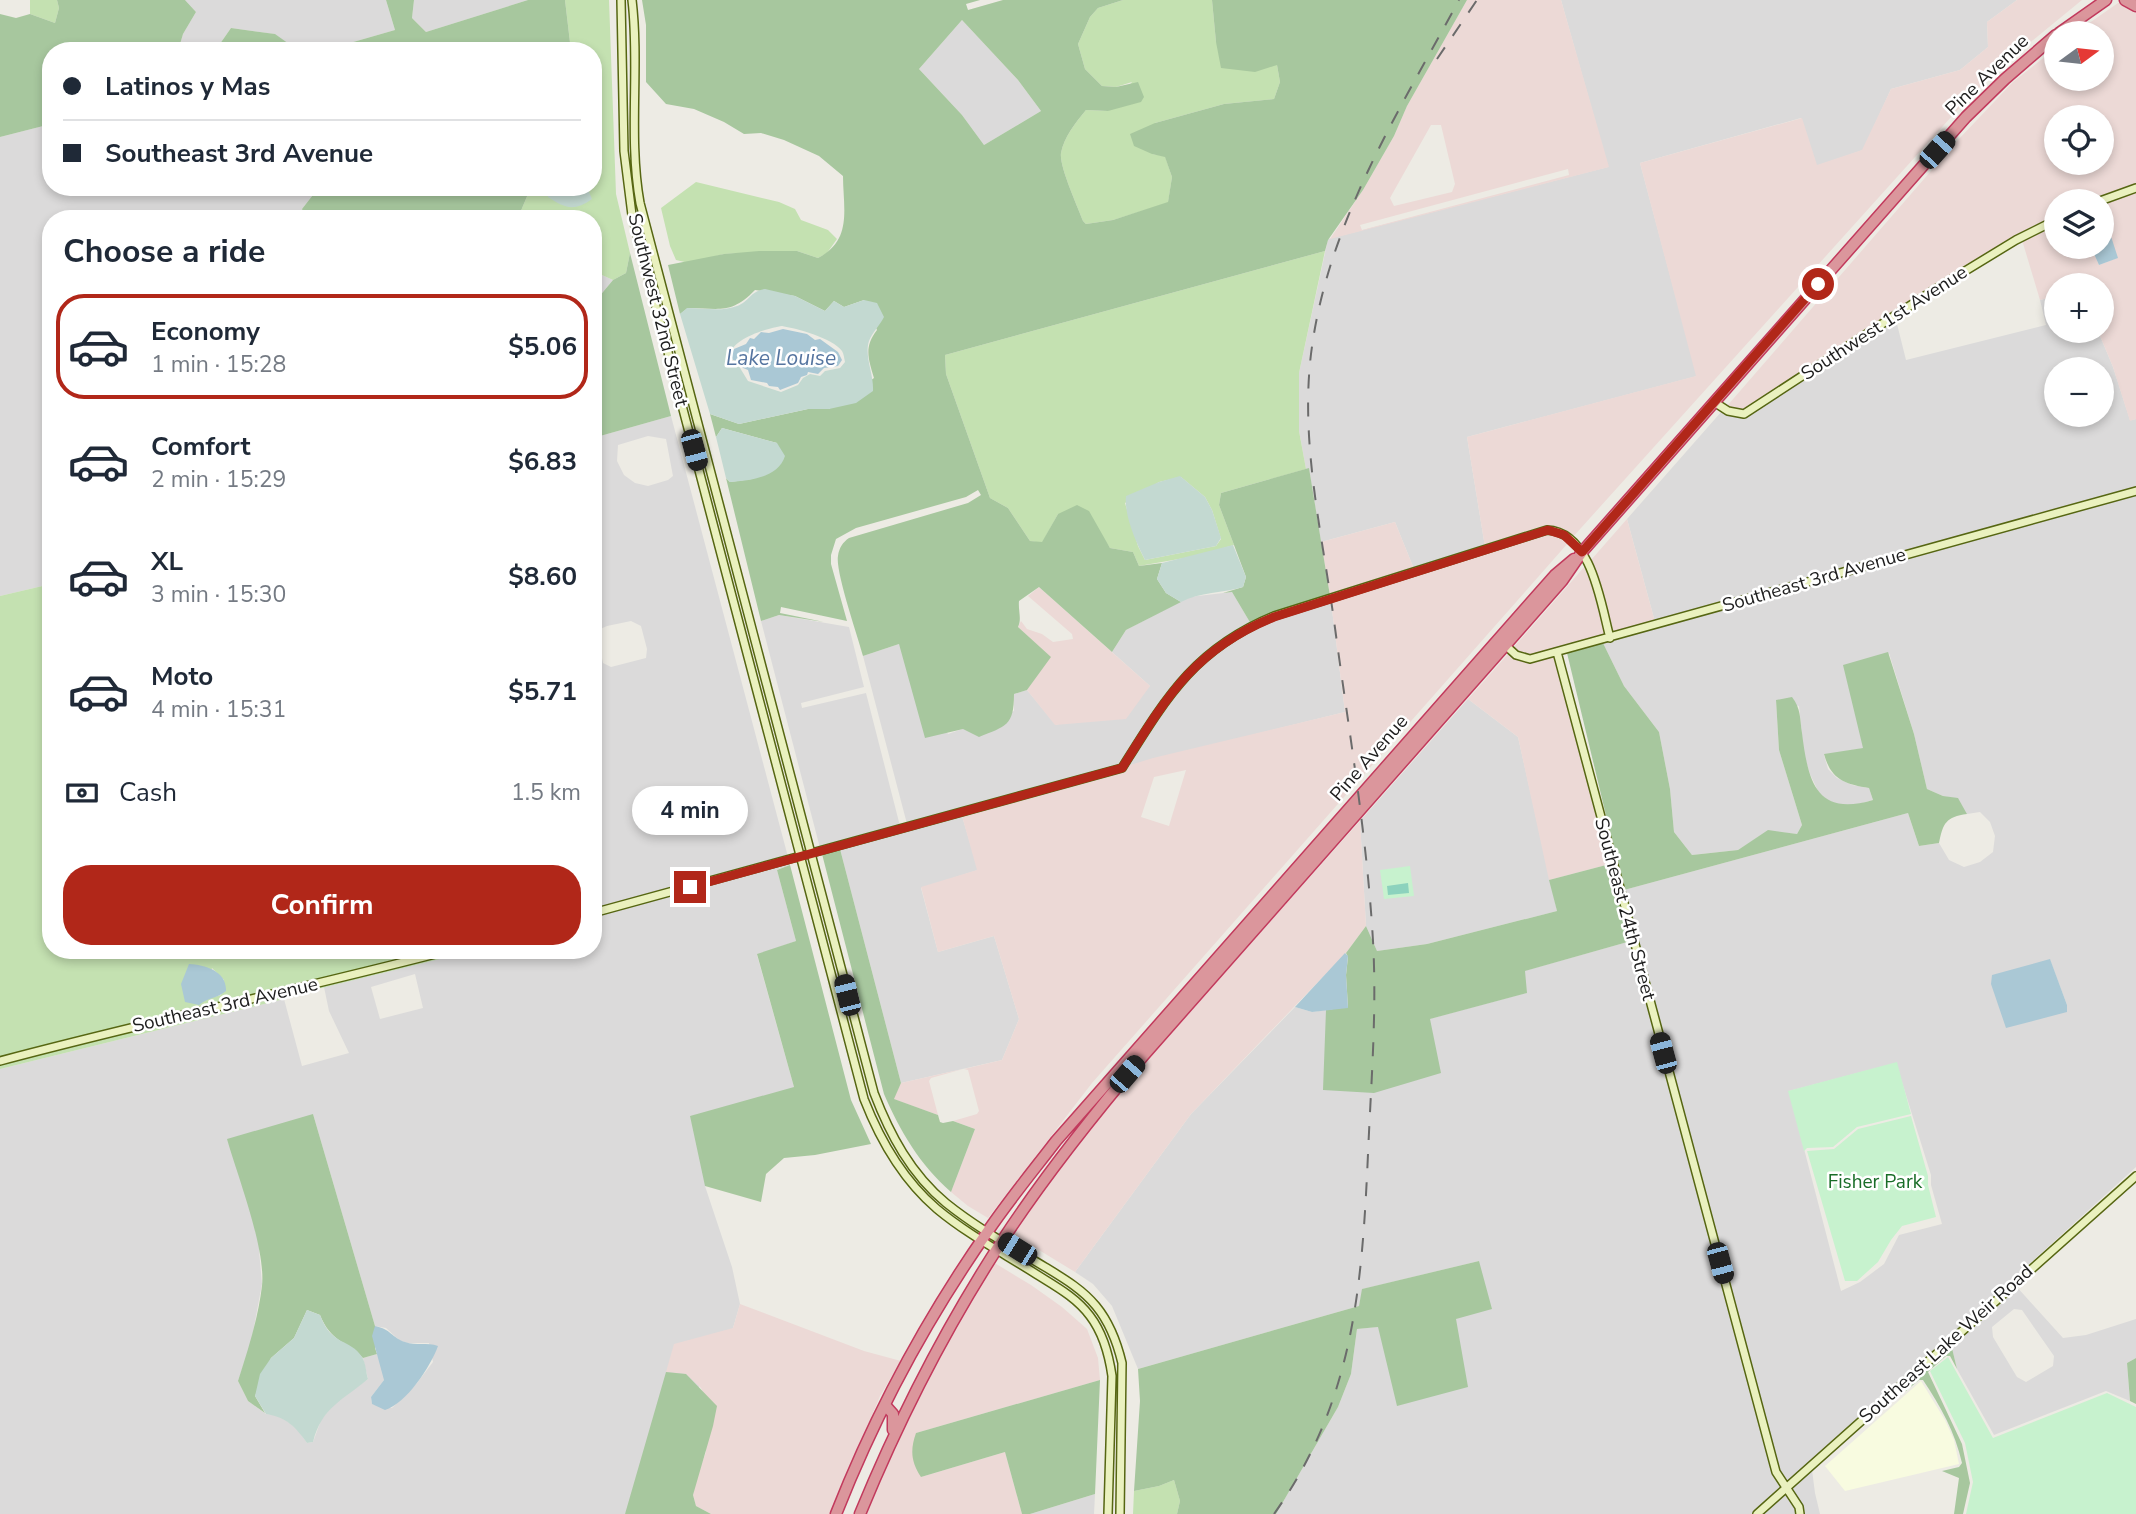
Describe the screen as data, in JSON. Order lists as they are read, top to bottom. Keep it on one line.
{"streets":{"highway":["Pine Avenue"],"main road":["Southwest 32nd Street","Southwest 1st Avenue","Southeast 3rd Avenue","Southeast 24th Street","Southeast Lake Weir Road"]},"crossings":[["Pine Avenue","Southwest 1st Avenue"],["Pine Avenue","Southeast 3rd Avenue"],["Southeast 3rd Avenue","Southeast 24th Street"],["Southeast 24th Street","Southeast Lake Weir Road"]],"water":["Lake Louise"],"parks":["Fisher Park"],"north":"right","page":{"map_buttons":["+","−"],"banner":["Latinos y Mas","Southeast 3rd Avenue"],"heading":"Choose a ride","list":[{"name":"Economy","note":"1 min · 15:28","value":"$5.06"},{"name":"Comfort","note":"2 min · 15:29","value":"$6.83"},{"name":"XL","note":"3 min · 15:30","value":"$8.60"},{"name":"Moto","note":"4 min · 15:31","value":"$5.71"}],"pay":["Cash","1.5 km"],"bubble":"4 min","buttons":"Confirm"}}
